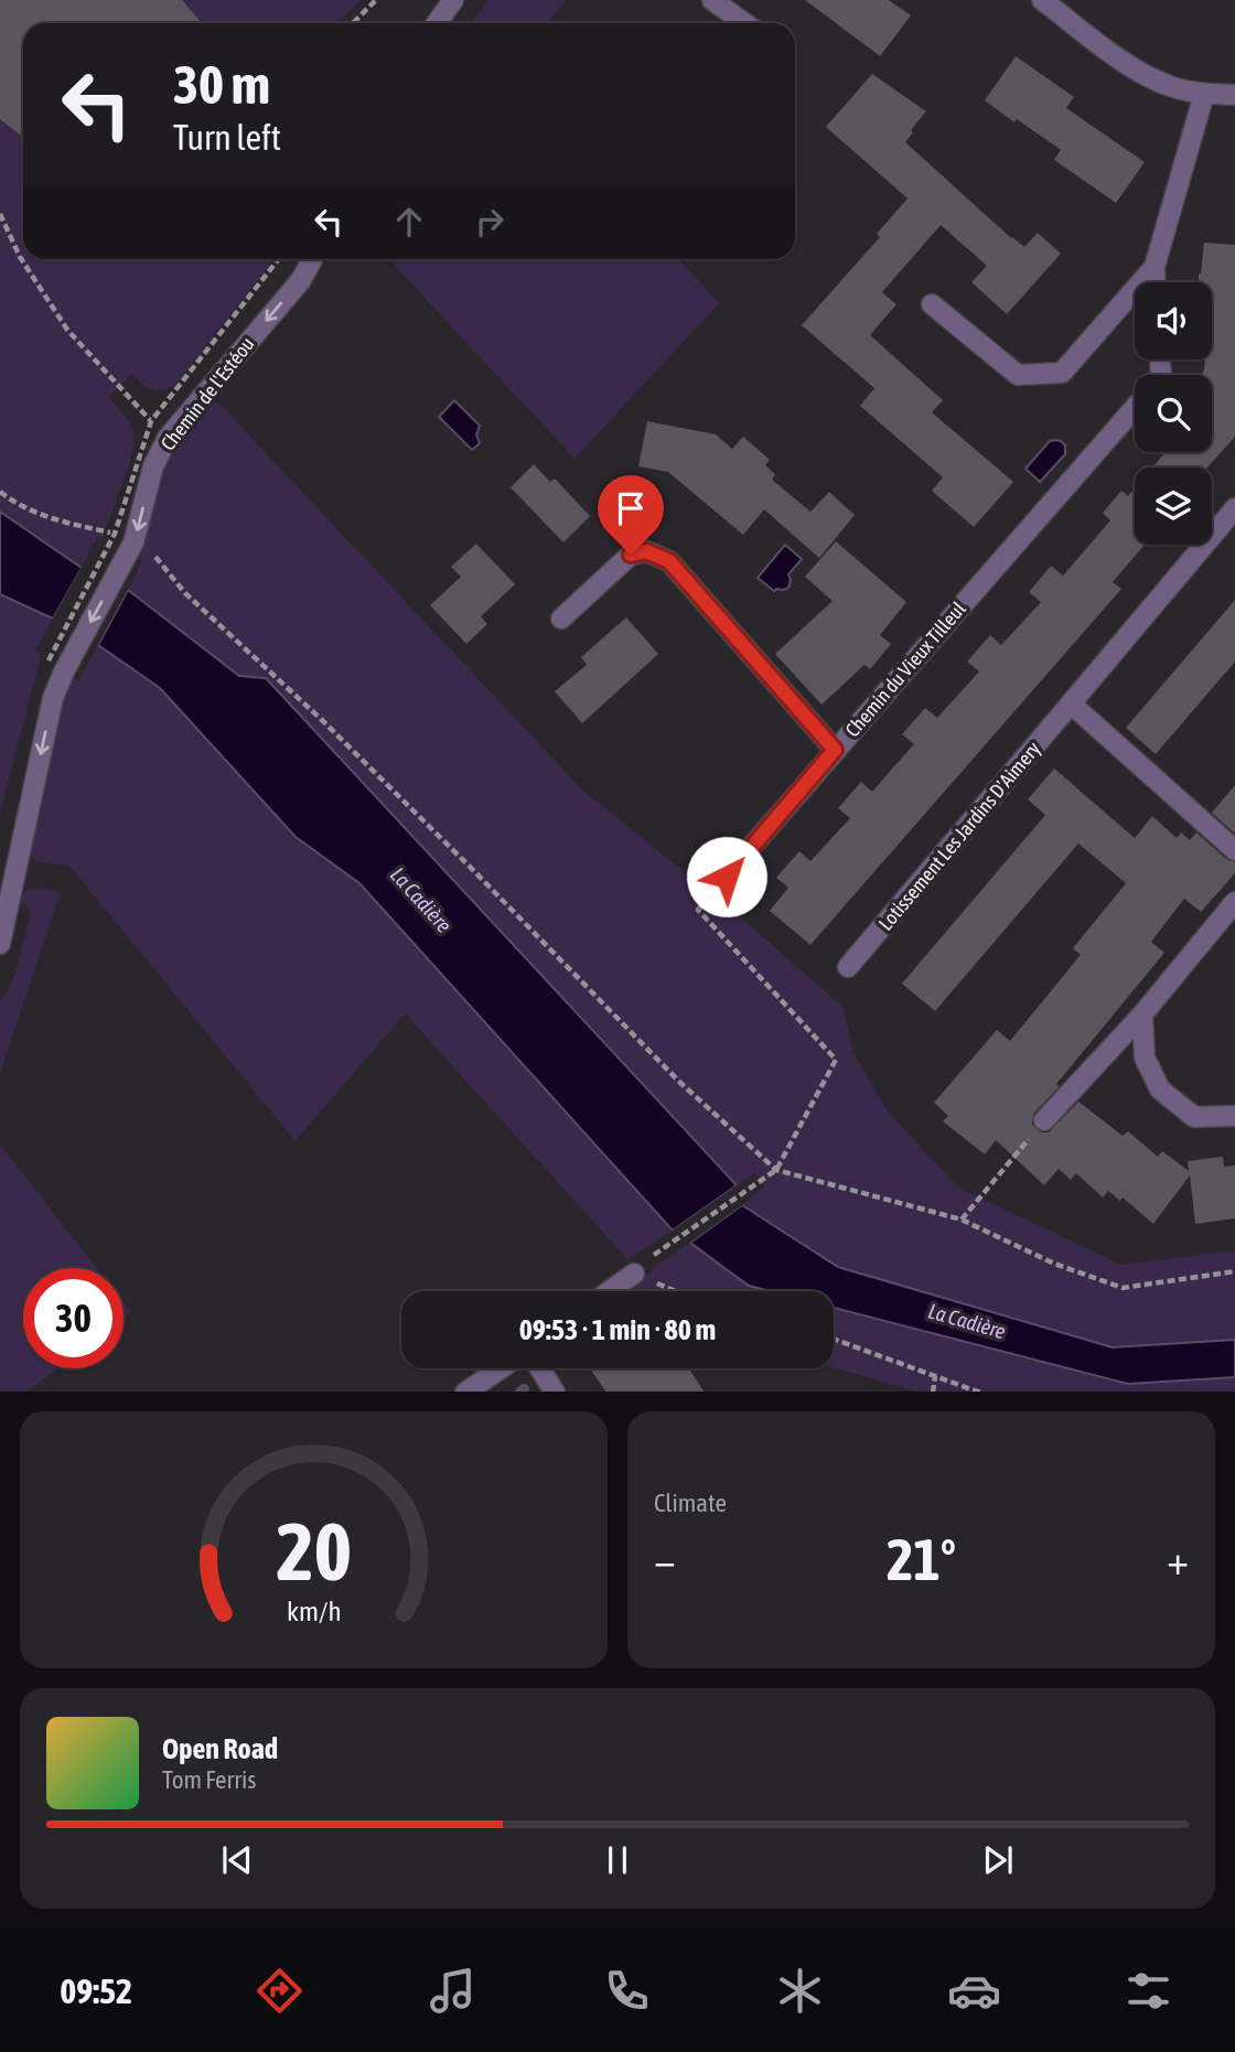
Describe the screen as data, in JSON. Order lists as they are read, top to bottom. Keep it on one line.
{"streets":{"street":["Chemin de l'Estéou","Chemin du Vieux Tilleul","Lotissement Les Jardins D'Aimery"]},"one_way":["Chemin de l'Estéou"],"water":["La Cadière"],"page":{"turn":["30 m","Turn left"],"limit":"30","trip":"09:53 · 1 min · 80 m","tile":"Climate","heat":["−","21°","+"],"song":["Open Road","Tom Ferris"],"tabs":"09:52","gauge":["20","km/h"]}}
